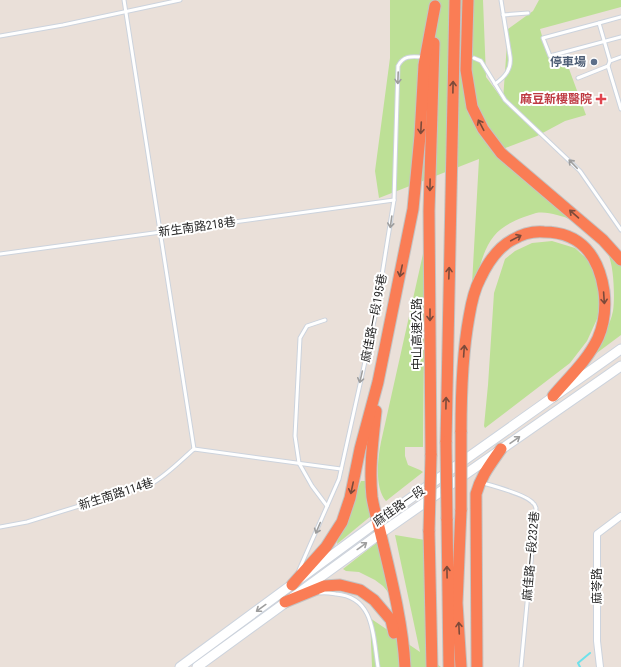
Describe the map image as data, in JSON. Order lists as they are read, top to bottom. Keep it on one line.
{"streets":{"highway":["中山高速公路"],"main road":["麻佳路一段"],"street":["麻苓路"],"lane":["新生南路218巷","麻佳路一段195巷","新生南路114巷","麻佳路一段232巷"]},"crossings":[["新生南路218巷","麻佳路一段195巷"],["麻佳路一段195巷","麻佳路一段"]],"one_way":["麻佳路一段195巷"],"places":{"other":["停車場"],"health":["麻豆新樓醫院"]}}
